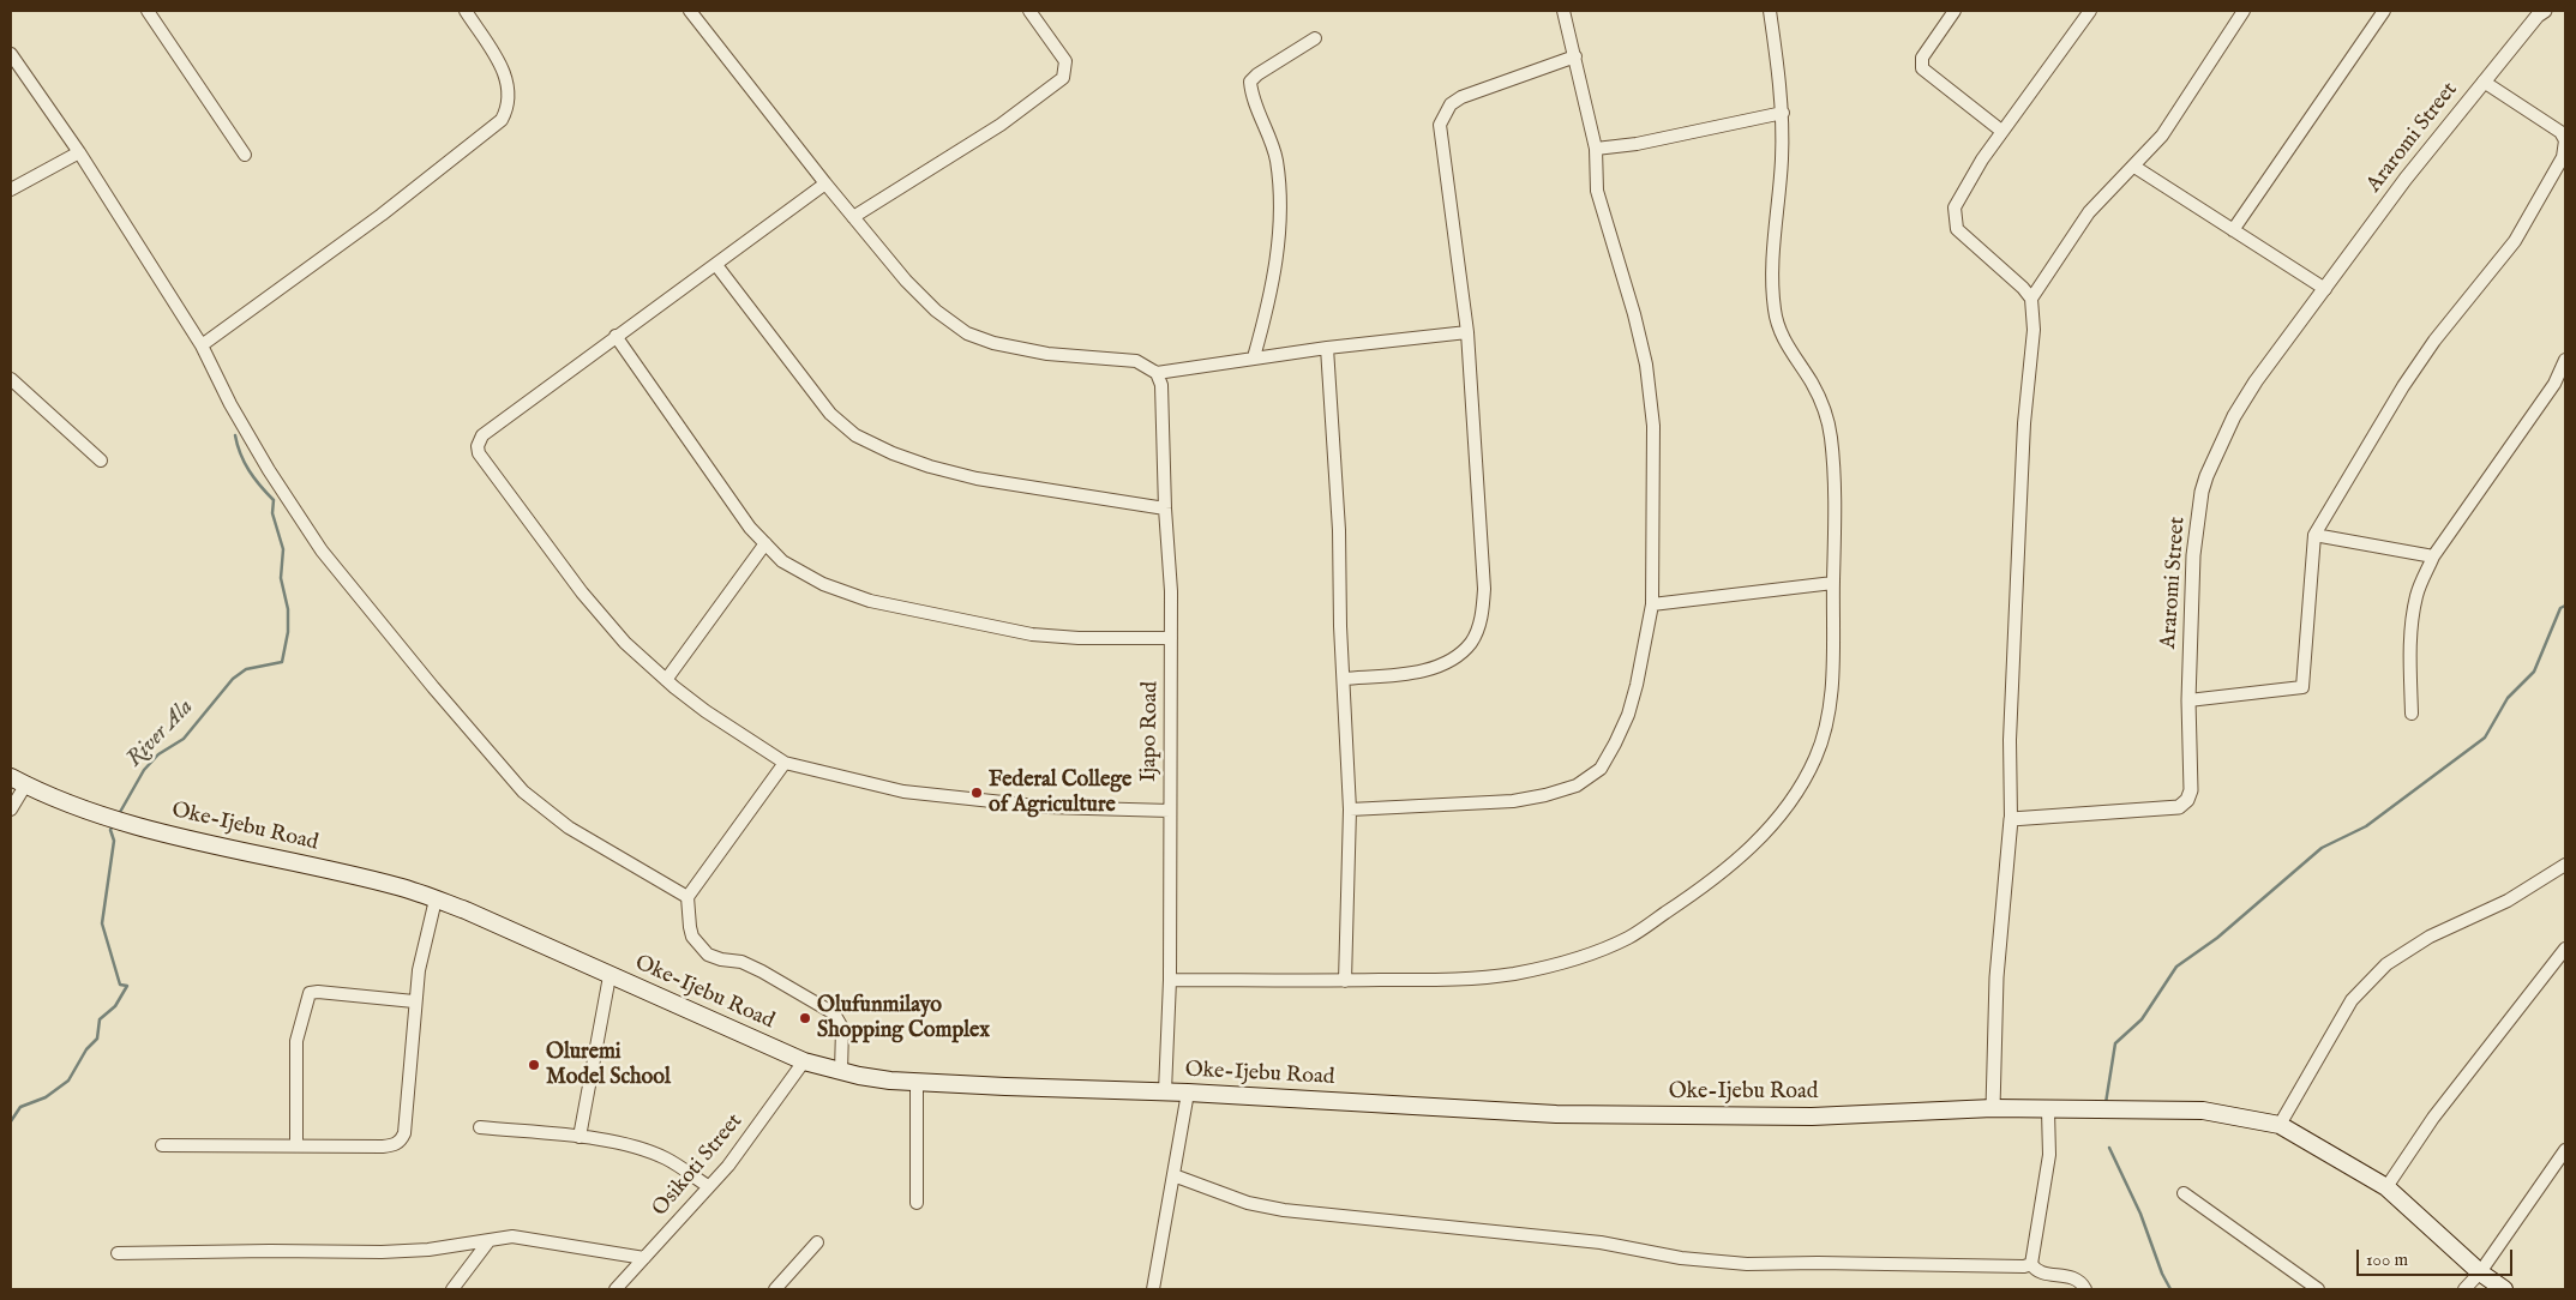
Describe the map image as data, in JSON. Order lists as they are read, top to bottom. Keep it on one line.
{"streets":{"main road":["Oke-Ijebu Road"],"street":["Araromi Street","Ijapo Road","Osikoti Street"]},"crossings":[["Ijapo Road","Oke-Ijebu Road"],["Oke-Ijebu Road","Osikoti Street"]],"water":["River Ala"],"places":["Federal College of Agriculture","Olufunmilayo Shopping Complex","Oluremi Model School"],"scale_bar":"100 m"}
